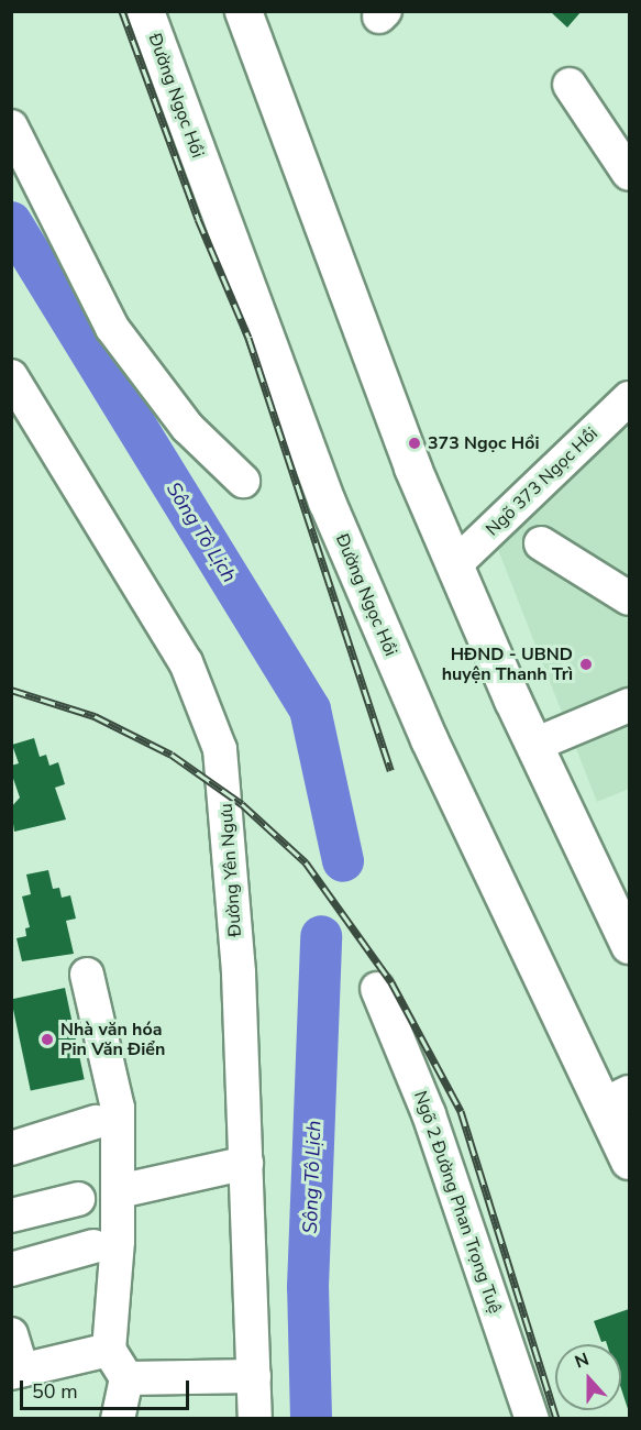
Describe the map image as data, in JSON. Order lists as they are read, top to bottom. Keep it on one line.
{"streets":{"highway":["Đường Ngọc Hồi"],"street":["Ngõ 373 Ngọc Hồi","Đường Yên Ngưu","Ngõ 2 Đường Phan Trọng Tuệ"]},"water":["Sông Tô Lịch"],"places":["373 Ngọc Hồi","HĐND - UBND huyện Thanh Trì","Nhà văn hóa Pin Văn Điển"],"scale_bar":"50 m","north":"top"}
